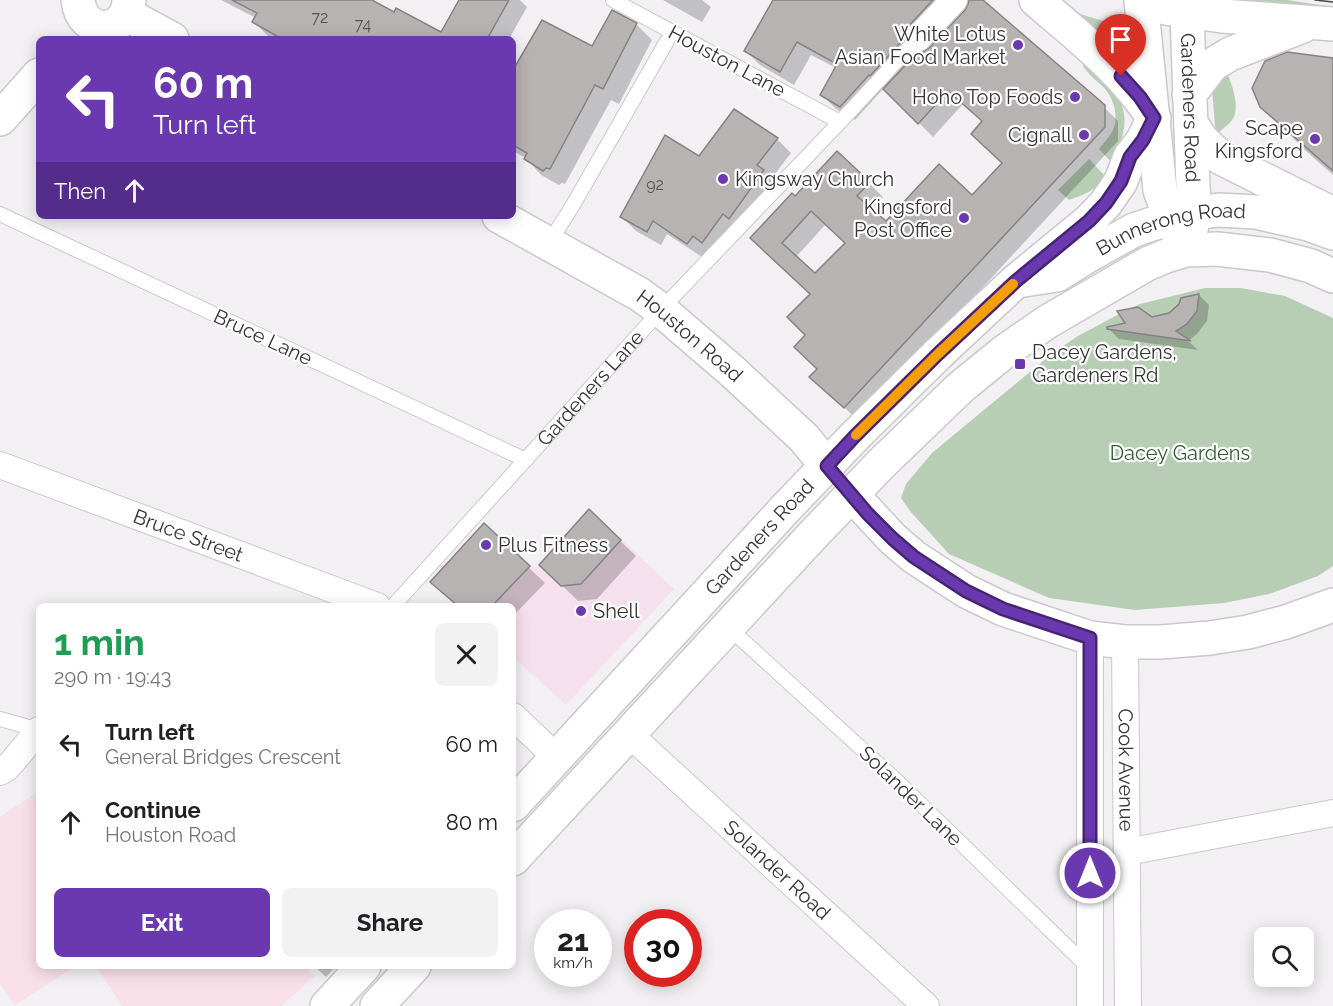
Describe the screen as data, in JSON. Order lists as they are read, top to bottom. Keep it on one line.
{"streets":{"main road":["Gardeners Road","Bunnerong Road","Houston Road"],"street":["Bruce Street","Cook Avenue","Solander Road"],"lane":["Houston Lane","Bruce Lane","Gardeners Lane","Solander Lane"]},"crossings":[["Houston Lane","Gardeners Lane"],["Gardeners Road","Bunnerong Road"],["Gardeners Road","Houston Road"],["Gardeners Road","Solander Lane"],["Gardeners Road","Solander Road"],["Bruce Lane","Gardeners Lane"],["Houston Road","Gardeners Lane"],["Cook Avenue","Solander Lane"]],"parks":["Dacey Gardens"],"places":{"other":["White Lotus Asian Food Market","Hoho Top Foods","Cignall","Scape Kingsford","Kingsway Church","Kingsford Post Office","Plus Fitness","Shell"],"transit":["Dacey Gardens, Gardeners Rd"]},"house_numbers":["72","74","92"],"page":{"turn":["60 m","Turn left"],"then":"Then","heading":["1 min","290 m · 19:43"],"list":[{"name":"Turn left","note":"General Bridges Crescent","value":"60 m"},{"name":"Continue","note":"Houston Road","value":"80 m"}],"buttons":["Exit","Share"],"speed":"21 km/h","limit":"30"}}
